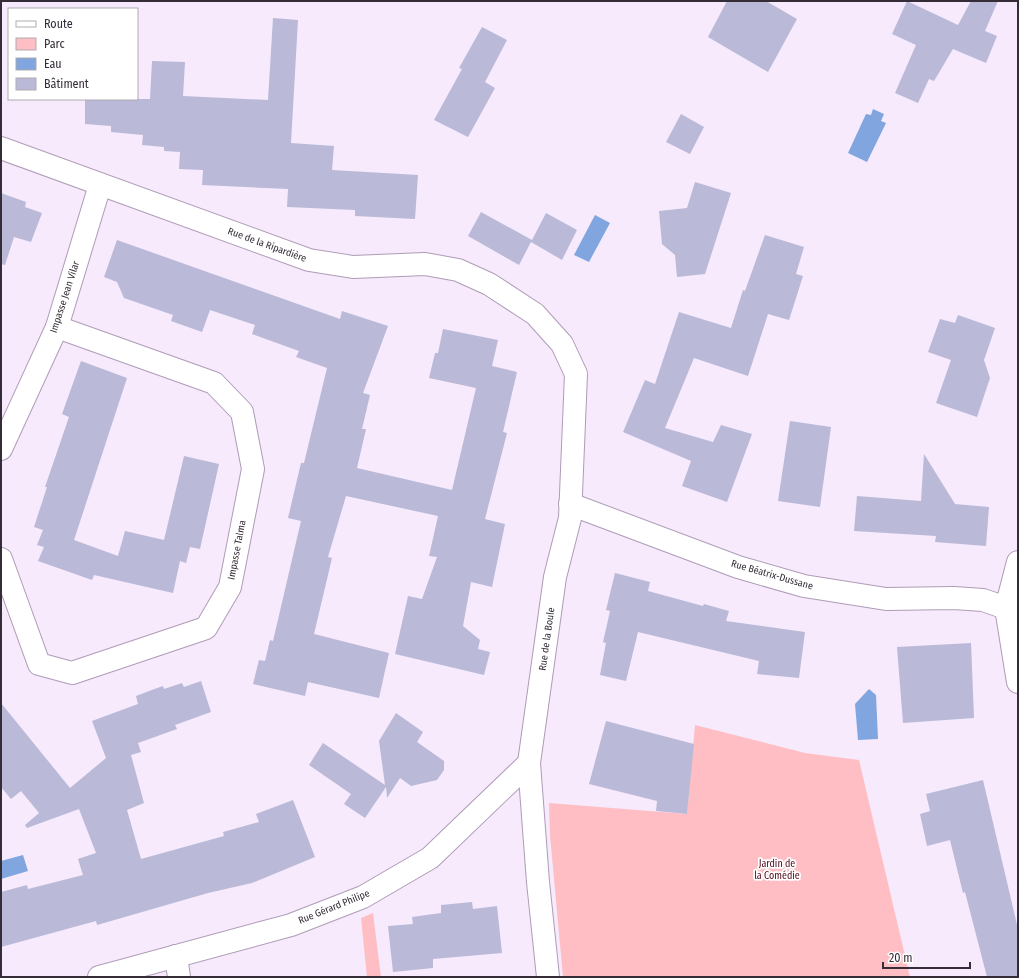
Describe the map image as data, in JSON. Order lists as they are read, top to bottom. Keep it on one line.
{"streets":{"street":["Rue de la Ripardière","Impasse Jean Vilar","Impasse Talma","Rue Béatrix-Dussane","Rue de la Boule","Rue Gérard Philipe"]},"crossings":[["Rue de la Ripardière","Impasse Jean Vilar"],["Rue de la Ripardière","Rue de la Boule"],["Impasse Jean Vilar","Impasse Talma"],["Rue Béatrix-Dussane","Rue de la Boule"],["Rue de la Boule","Rue Gérard Philipe"]],"parks":["Jardin de la Comédie"],"legend":["Route","Parc","Eau","Bâtiment"],"scale_bar":"20 m"}
